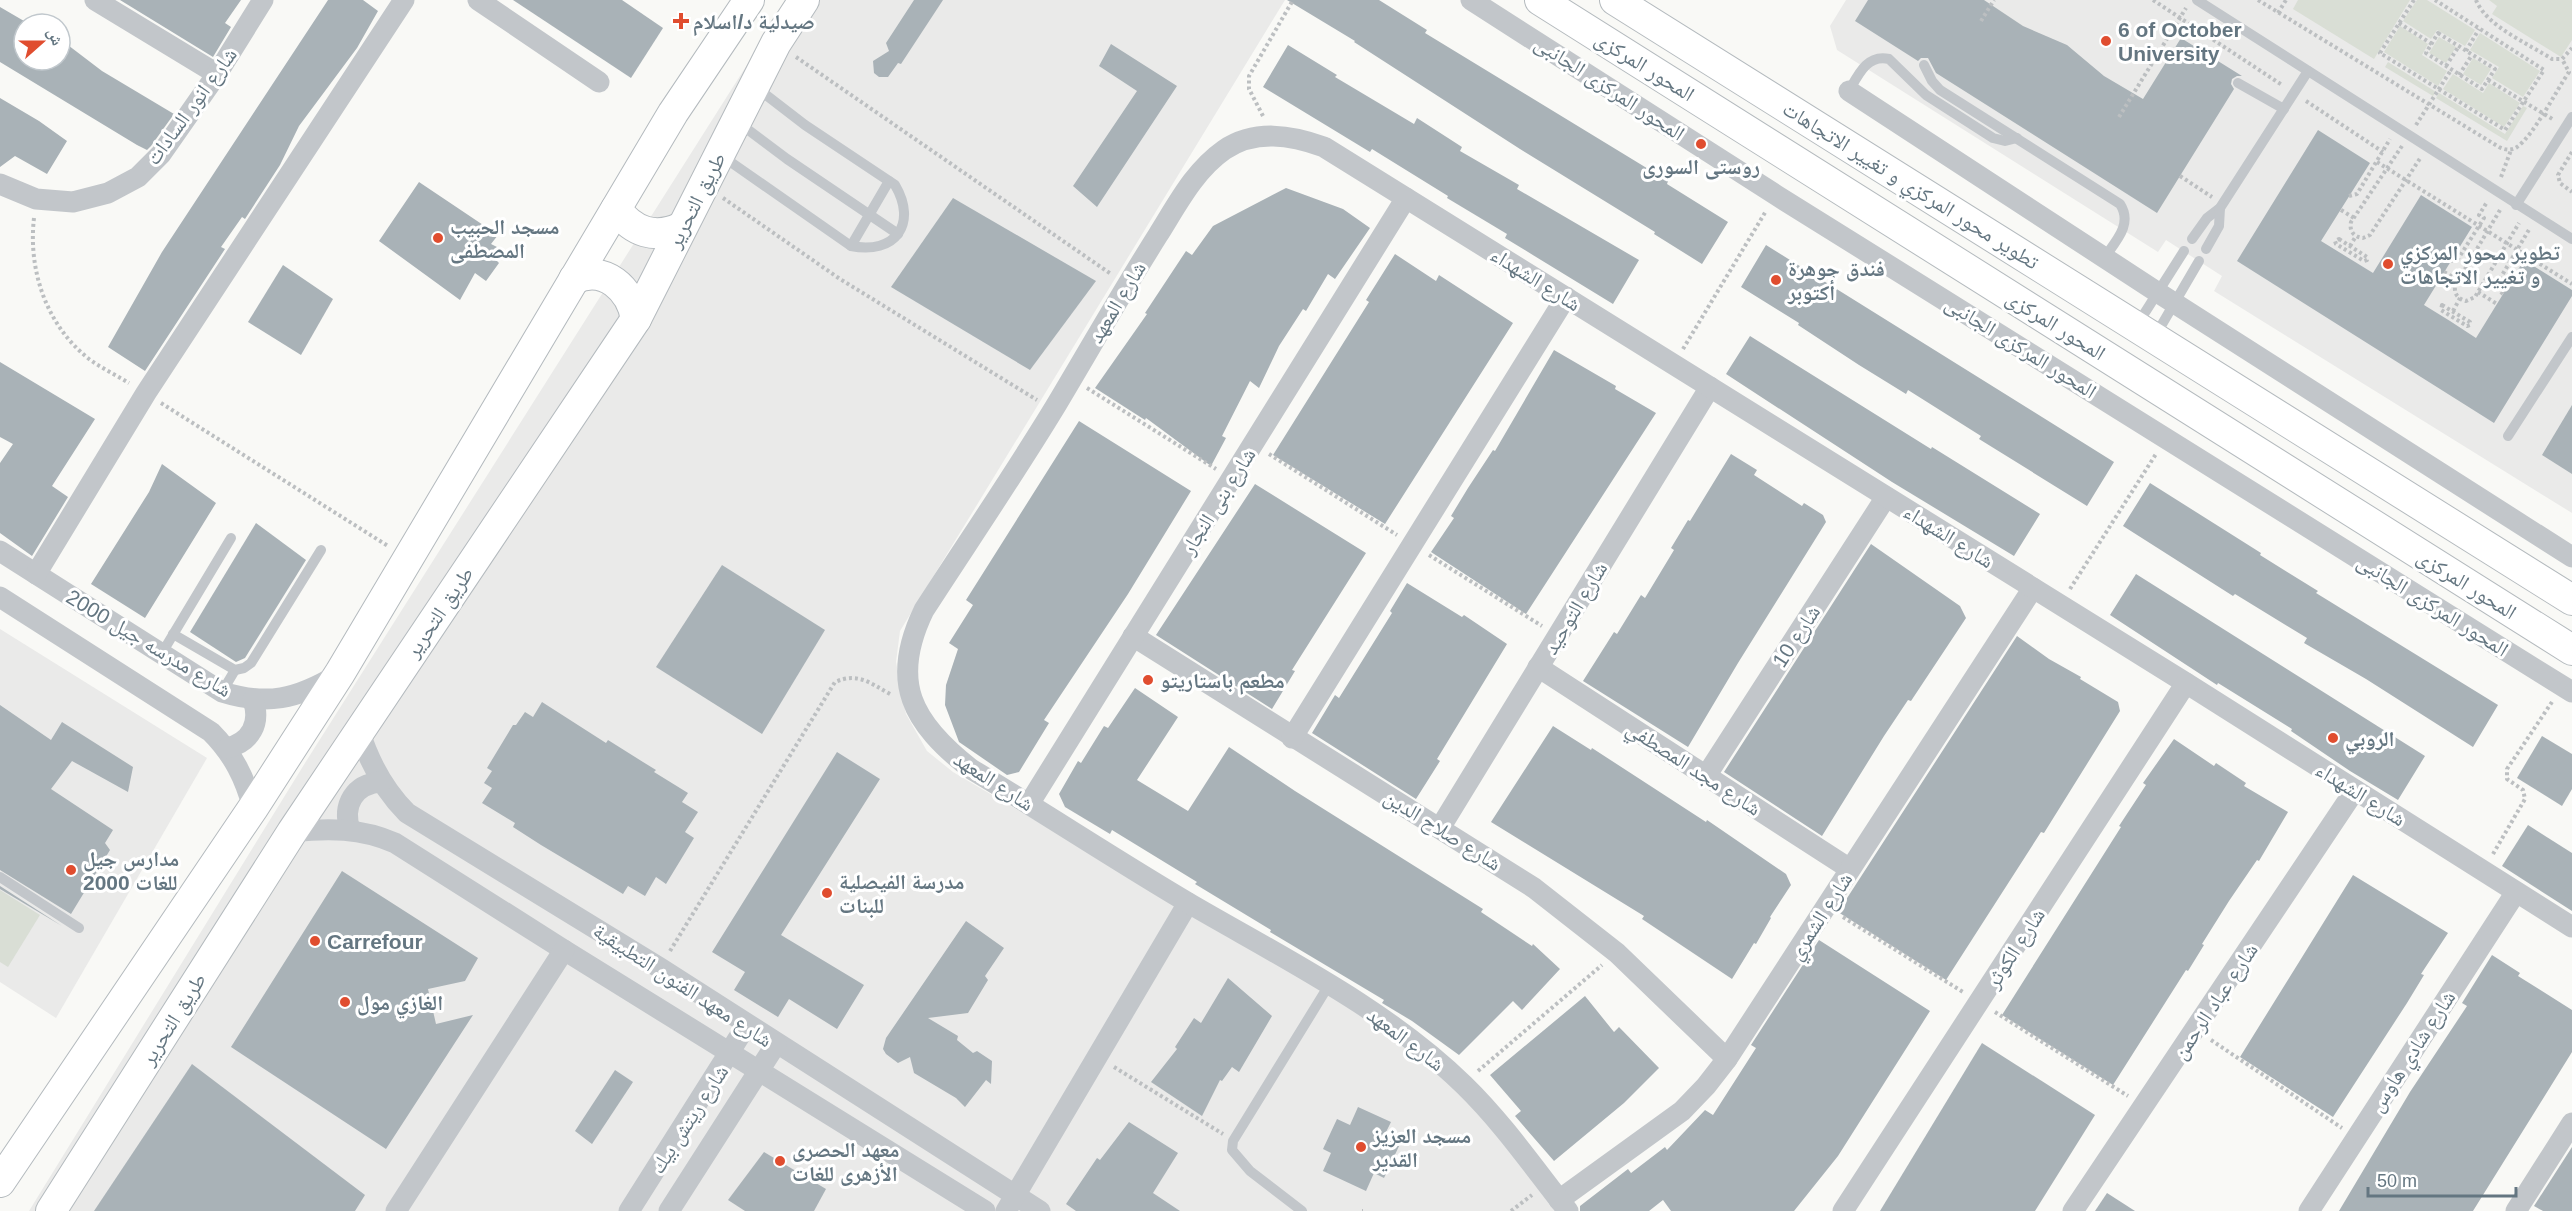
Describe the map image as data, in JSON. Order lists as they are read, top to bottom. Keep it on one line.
{"streets":{"street":["المحور المركزى","المحور المركزى الجانبى","شارع انور السادات","تطوير محور المركزي و تغيير الاتجاهات","طريق التحرير","شارع الشهداء","شارع المعهد","شارع بنى النجار","شارع التوحيد","شارع 10","شارع مدرسه جيل 2000","شارع مجد المصطفي","شارع صلاح الدين","شارع الشمري","شارع الكوثر","شارع معهد الفنون التطبيقية","شارع عباد الرحمن","شارع شادي هاوس","شارع ريتش بيك"]},"crossings":[["طريق التحرير","شارع معهد الفنون التطبيقية"],["شارع الشهداء","شارع المعهد"],["شارع الشهداء","شارع بنى النجار"],["شارع الشهداء","شارع التوحيد"],["شارع الشهداء","شارع 10"],["شارع الشهداء","شارع الشمري"],["شارع الشهداء","شارع الكوثر"],["شارع الشهداء","شارع عباد الرحمن"],["شارع الشهداء","شارع شادي هاوس"],["شارع المعهد","شارع بنى النجار"],["شارع المعهد","شارع الشمري"],["شارع بنى النجار","شارع صلاح الدين"],["شارع التوحيد","شارع مجد المصطفي"],["شارع التوحيد","شارع صلاح الدين"],["شارع 10","شارع مجد المصطفي"],["شارع مجد المصطفي","شارع الشمري"],["شارع صلاح الدين","شارع الشمري"],["شارع معهد الفنون التطبيقية","شارع ريتش بيك"]],"places":{"health":["صيدلية د/اسلام"],"other":["6 of October University","روستى السورى","مسجد الحبيب المصطفى","تطوير محور المركزي و تغيير الاتجاهات","فندق جوهرة أكتوبر","مطعم باستاريتو","الروبي","مدارس جيل 2000 للغات","مدرسة الفيصلية للبنات","Carrefour","الغازي مول","مسجد العزيز القدير","معهد الحصرى الأزهرى للغات"]},"scale_bar":"50 m","north":"right"}
